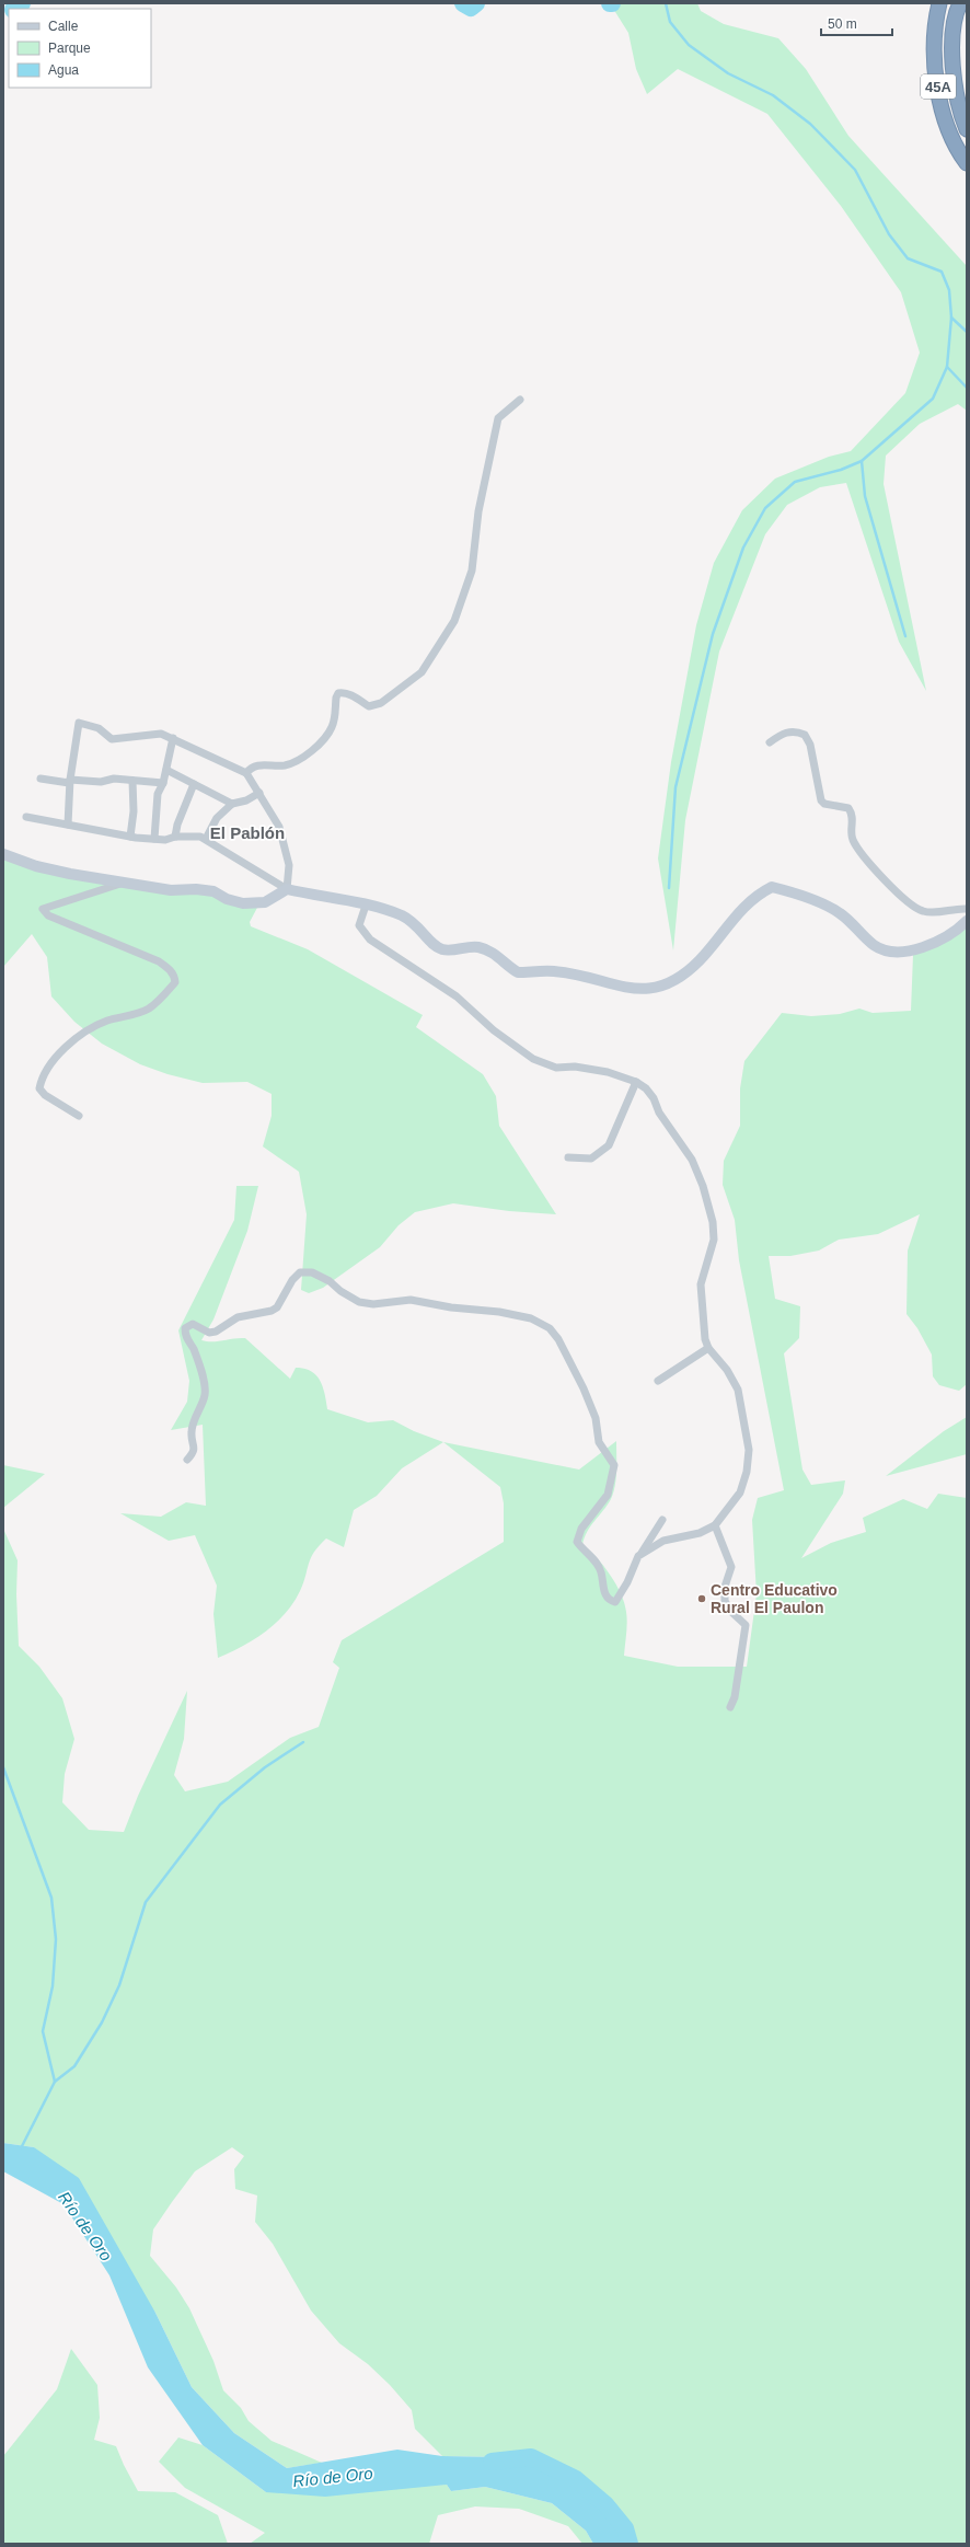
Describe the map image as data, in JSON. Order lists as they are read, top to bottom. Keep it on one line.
{"streets":{"highway":["45A"]},"districts":["El Pablón"],"water":["Río de Oro"],"places":["Centro Educativo Rural El Paulon"],"legend":["Calle","Parque","Agua"],"scale_bar":"50 m"}
